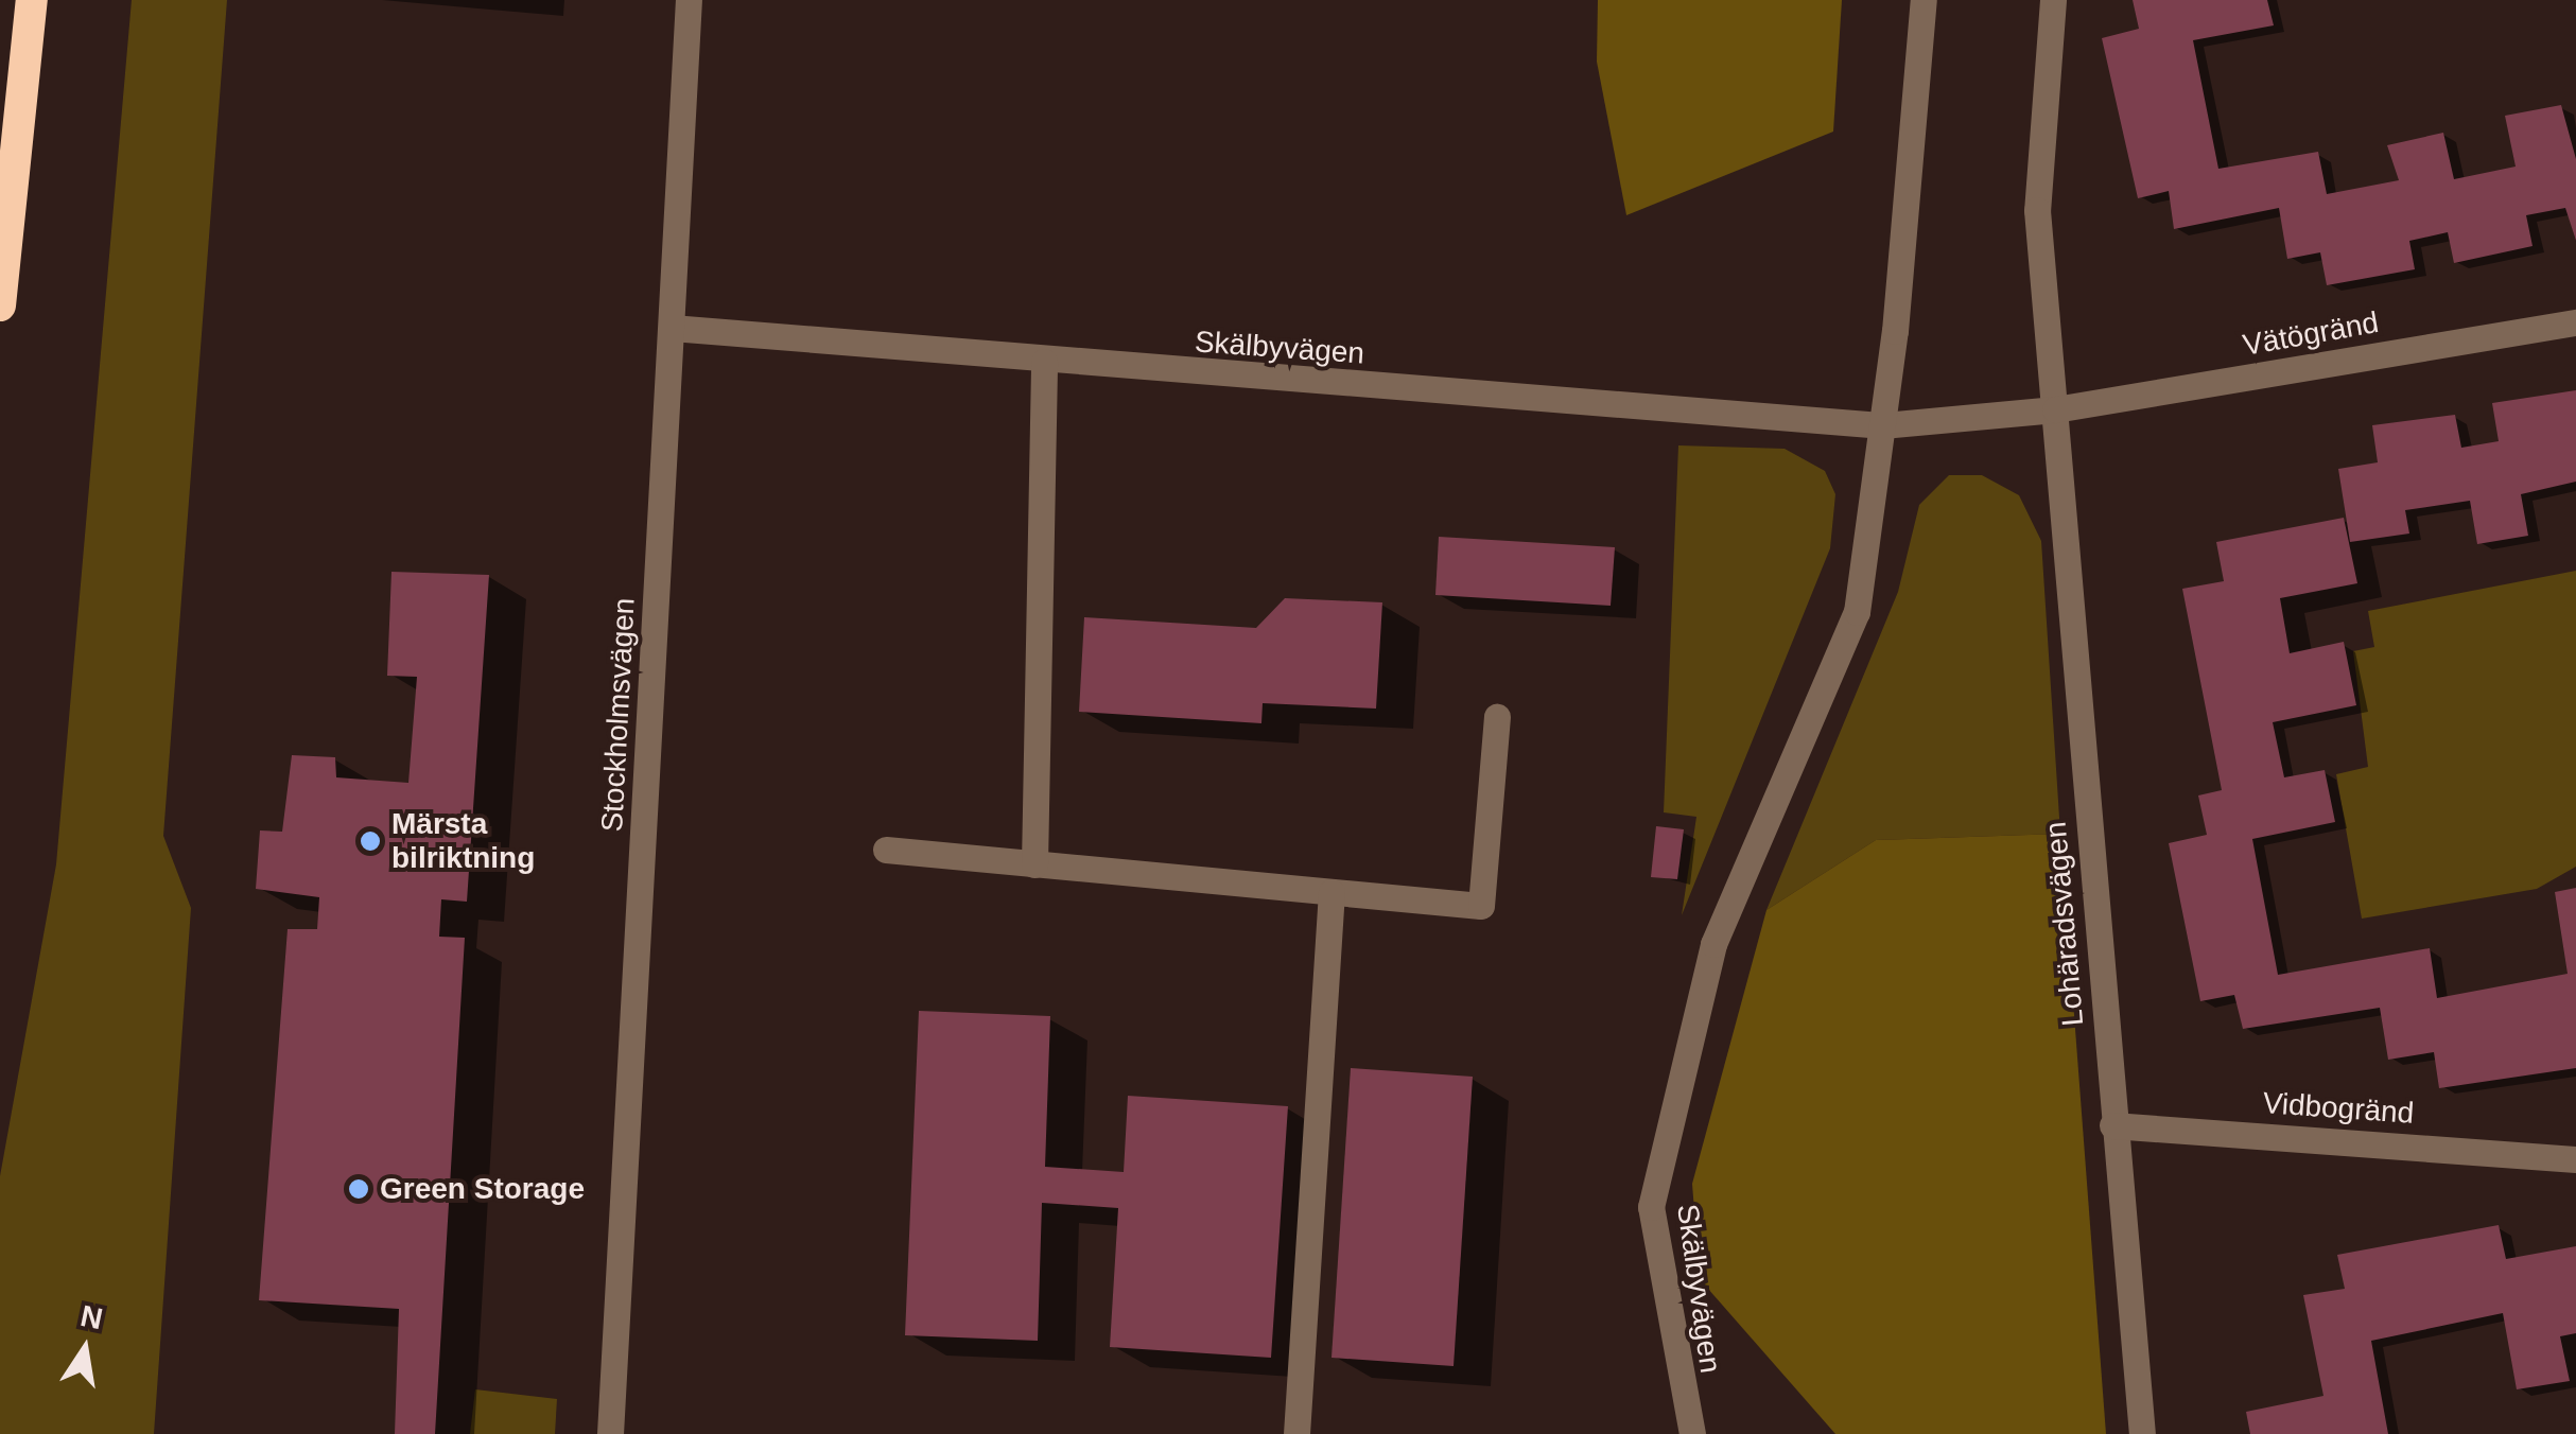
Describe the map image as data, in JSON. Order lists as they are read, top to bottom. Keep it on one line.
{"streets":{"street":["Vätögränd","Skälbyvägen","Stockholmsvägen","Lohäradsvägen","Vidbogränd"]},"crossings":[["Vätögränd","Lohäradsvägen"],["Skälbyvägen","Stockholmsvägen"],["Lohäradsvägen","Vidbogränd"]],"places":["Märsta bilriktning","Green Storage"],"north":"top"}
